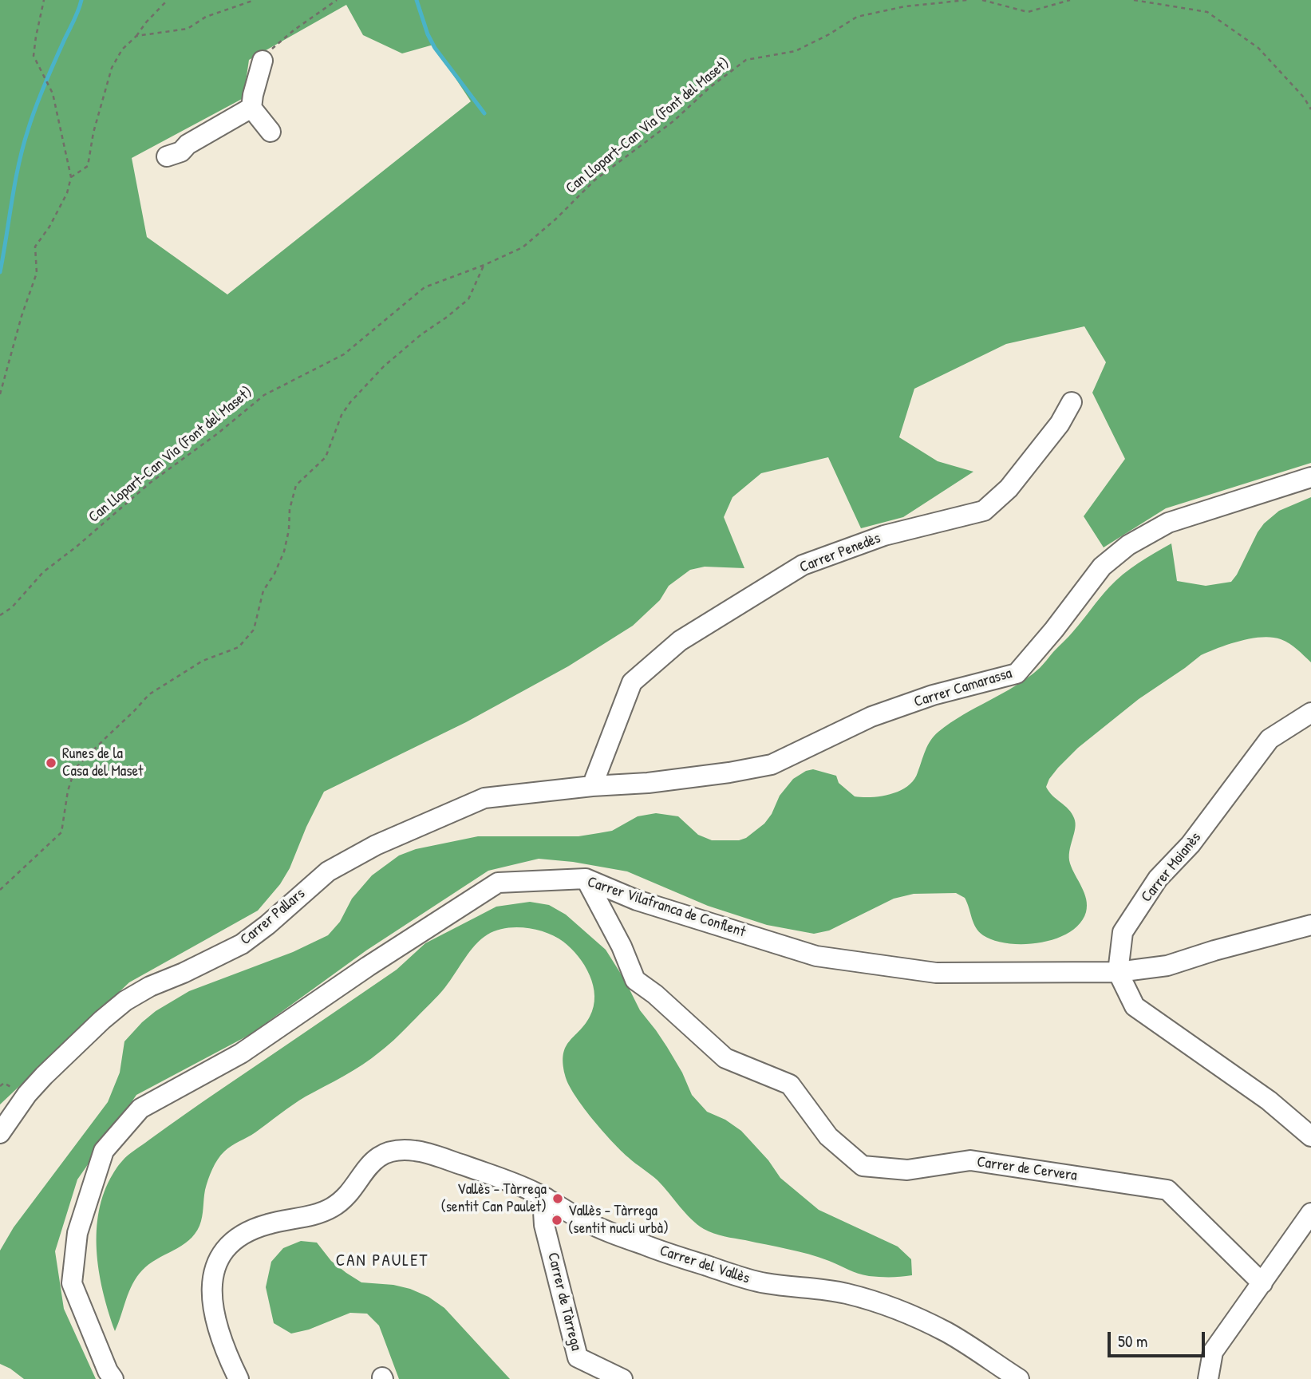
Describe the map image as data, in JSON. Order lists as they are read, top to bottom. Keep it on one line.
{"streets":{"street":["Carrer Penedès","Carrer Camarassa","Carrer Moianès","Carrer Vilafranca de Conflent","Carrer Pallars","Carrer de Cervera","Carrer del Vallès","Carrer de Tàrrega"],"path":["Can Llopart-Can Via (Font del Maset)"]},"crossings":[["Carrer Penedès","Carrer Camarassa"],["Carrer Penedès","Carrer Pallars"],["Carrer Camarassa","Carrer Pallars"],["Carrer Moianès","Carrer Vilafranca de Conflent"],["Carrer Vilafranca de Conflent","Carrer de Cervera"],["Carrer del Vallès","Carrer de Tàrrega"]],"districts":["CAN PAULET"],"places":["Runes de la Casa del Maset","Vallès - Tàrrega (sentit Can Paulet)","Vallès - Tàrrega (sentit nucli urbà)"],"scale_bar":"50 m"}
